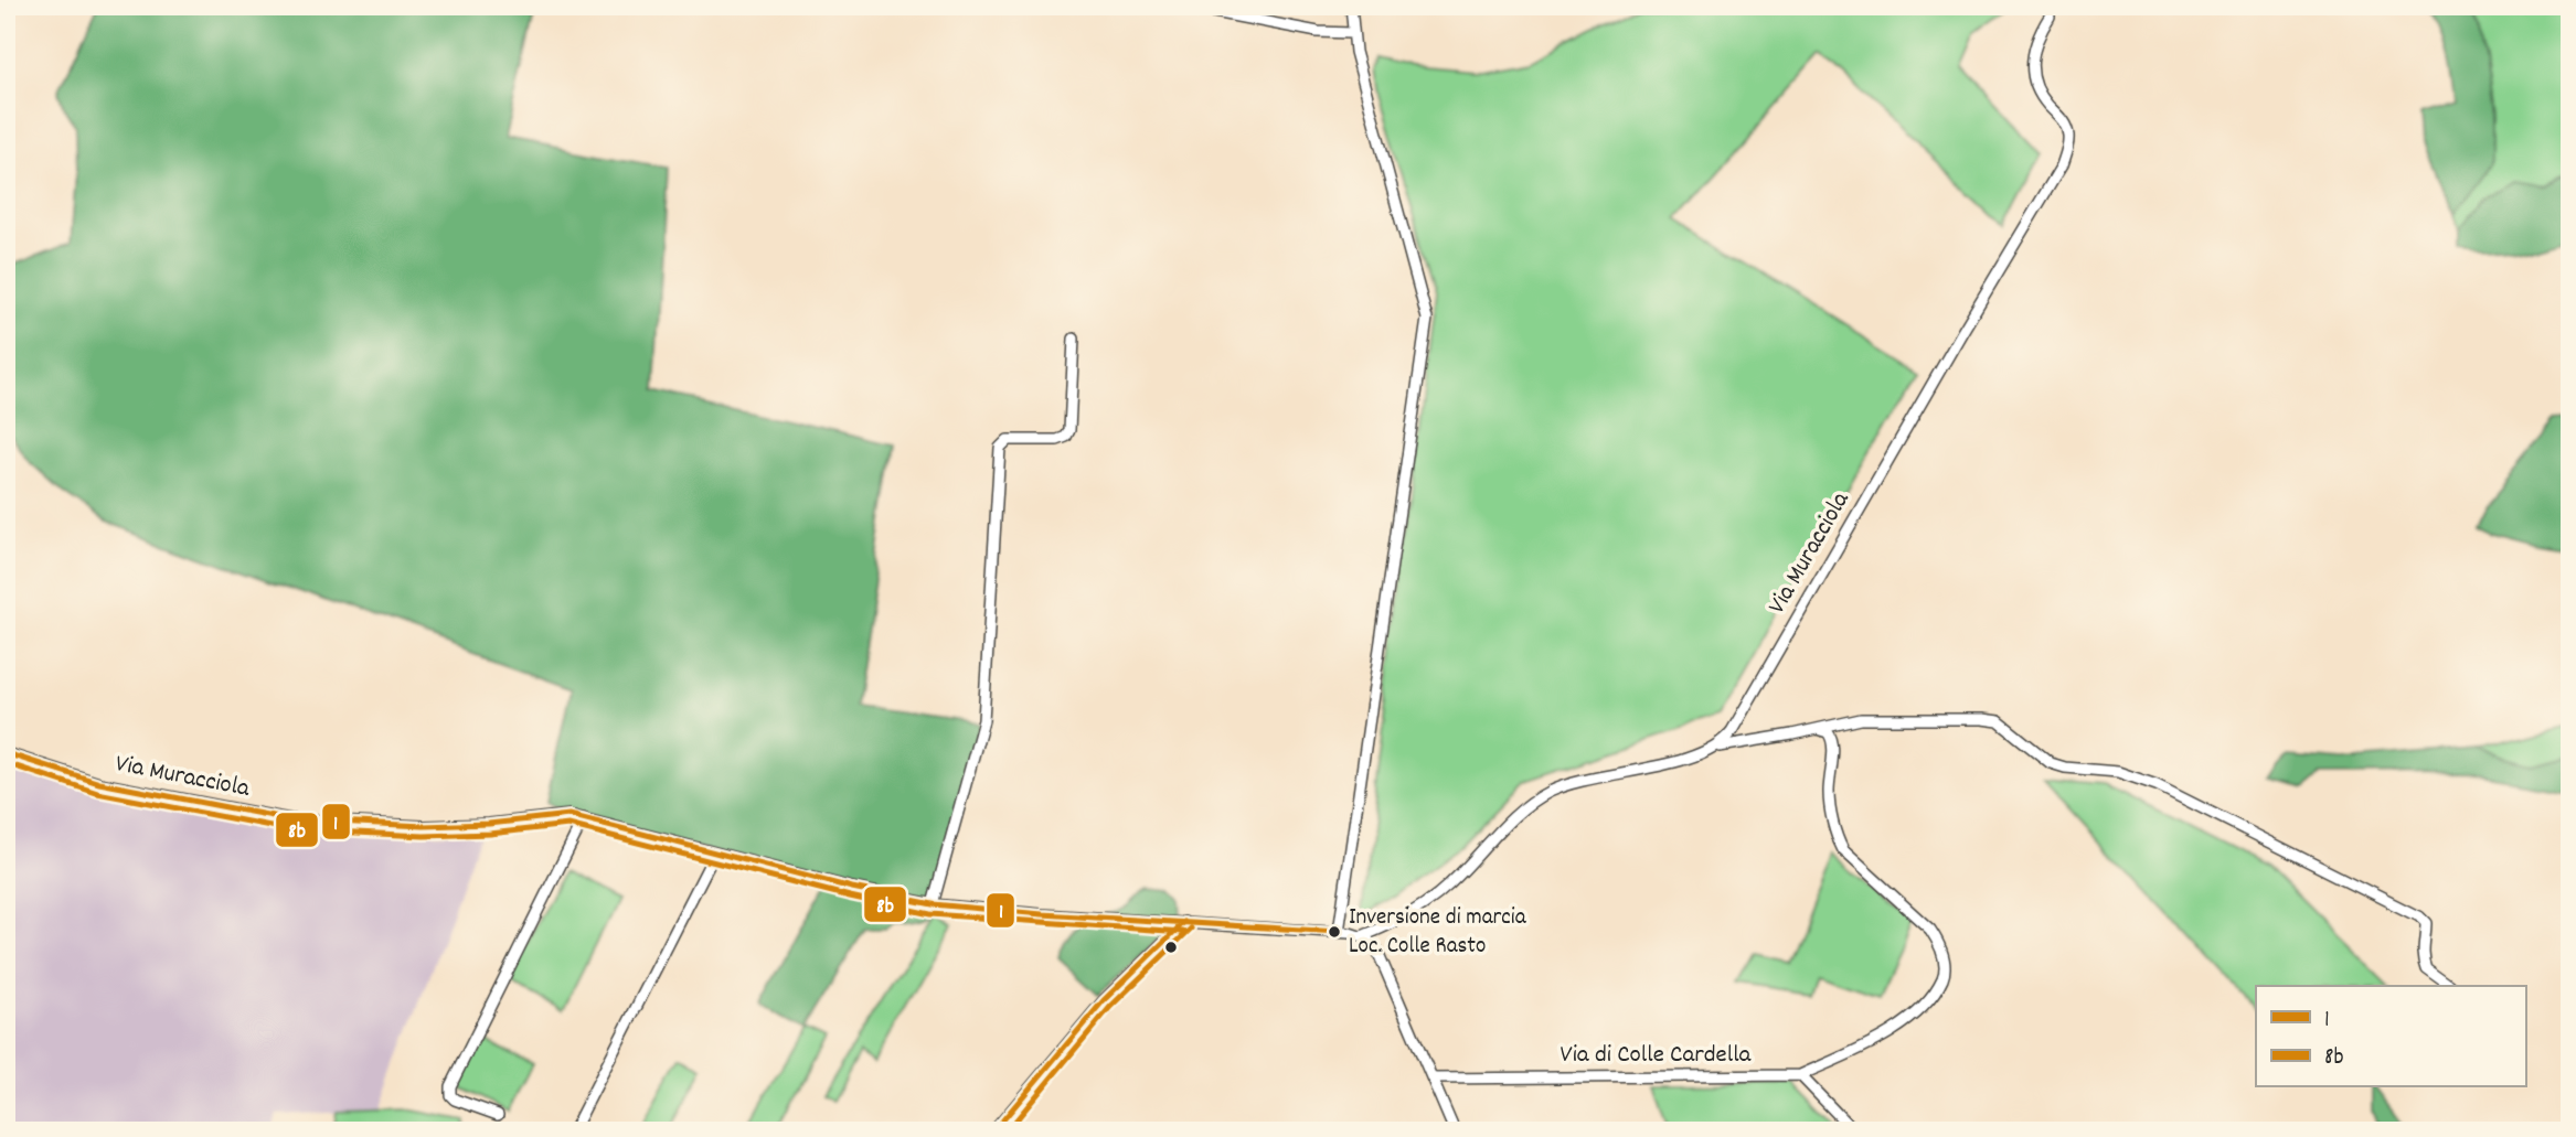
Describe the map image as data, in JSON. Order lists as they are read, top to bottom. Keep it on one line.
{"streets":{"street":["Via Muracciola","Via di Colle Cardella"]},"places":["Inversione di marcia Loc. Colle Rasto"],"lines":["transit line 1","transit line 8b"],"legend":["1","8b"]}
